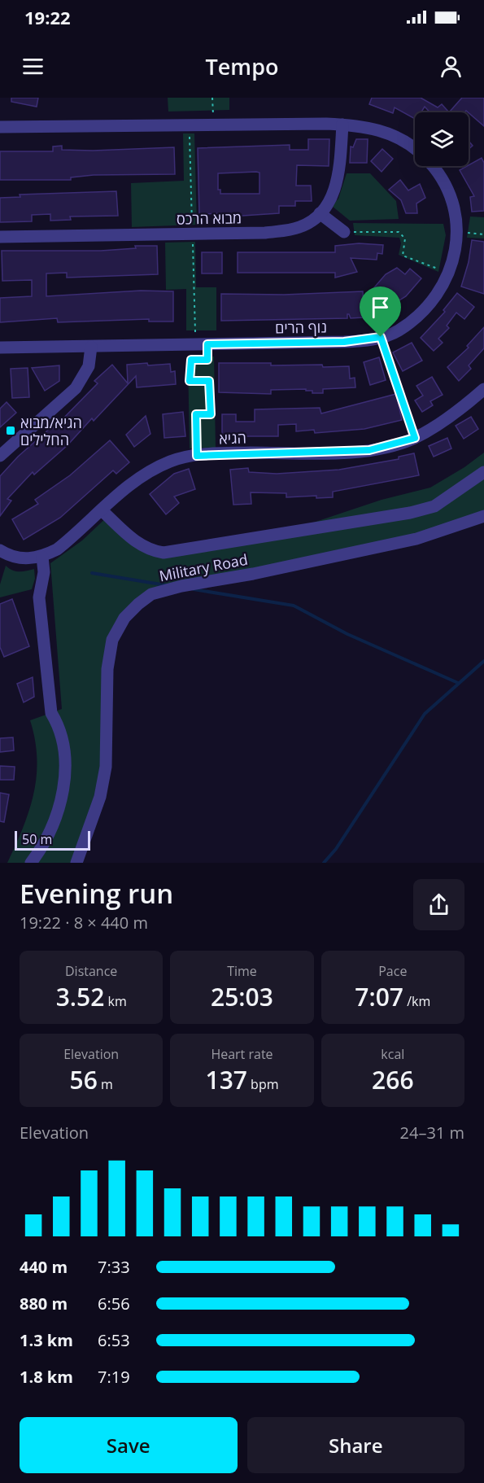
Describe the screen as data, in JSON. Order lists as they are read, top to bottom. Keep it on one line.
{"streets":{"street":["מבוא הרכס","נוף הרים","הגיא","Military Road"]},"crossings":[["מבוא הרכס","נוף הרים"]],"places":{"transit":["הגיא/מבוא החלילים"]},"scale_bar":"50 m","page":{"status":"19:22","header":"Tempo","scale":"50 m","heading":["Evening run","19:22 · 8 × 440 m"],"stats":[["Distance","3.52 km"],["Time","25:03"],["Pace","7:07 /km"],["Elevation","56 m"],["Heart rate","137 bpm"],["kcal","266"]],"chart":["Elevation","24–31 m"],"list":[{"name":"440 m","note":"7:33"},{"name":"880 m","note":"6:56"},{"name":"1.3 km","note":"6:53"},{"name":"1.8 km","note":"7:19"}],"buttons":["Save","Share"]}}
